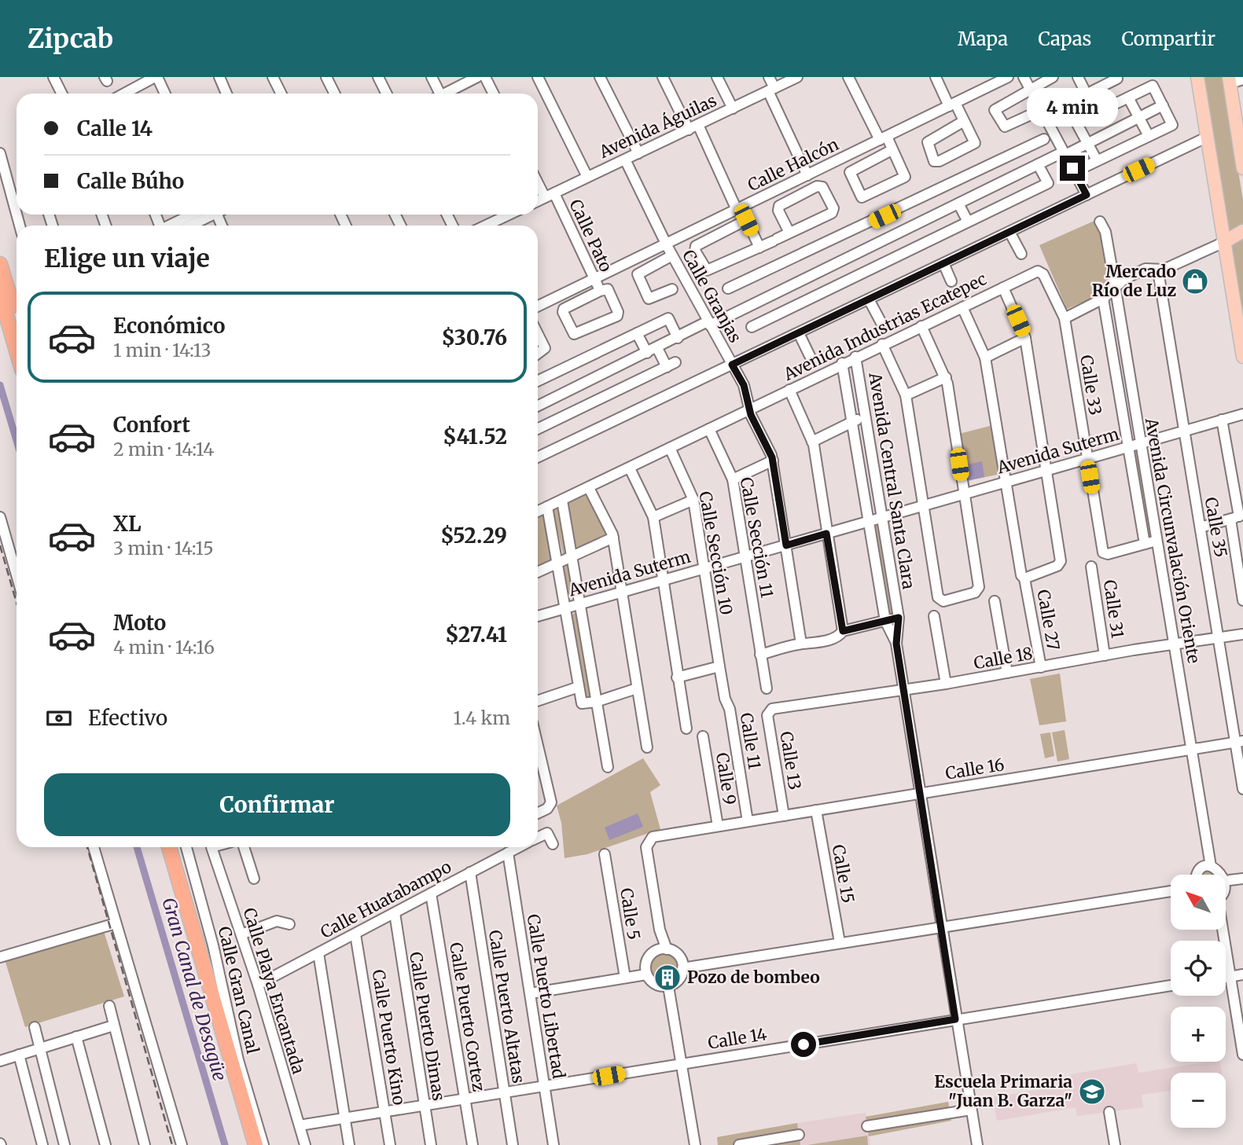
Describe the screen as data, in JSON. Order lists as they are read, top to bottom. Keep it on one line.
{"streets":{"street":["Avenida Águilas","Calle Halcón","Calle Pato","Calle Granjas","Avenida Industrias Ecatepec","Calle 33","Avenida Suterm","Avenida Central Santa Clara","Calle 35","Calle Sección 11","Avenida Circunvalación Oriente","Calle Sección 10","Calle 31","Calle 27","Calle 18","Calle 11","Calle 13","Calle 16","Calle 9","Calle 15","Calle Huatabampo","Calle 5","Calle Gran Canal","Calle Playa Encantada","Calle Puerto Libertad","Calle Puerto Altatas","Calle Puerto Cortez","Calle Puerto Dimas","Calle Puerto Kino","Calle 14"]},"crossings":[["Avenida Águilas","Calle Pato"],["Avenida Águilas","Calle Granjas"],["Calle Halcón","Calle Pato"],["Calle Halcón","Calle Granjas"],["Calle Granjas","Avenida Industrias Ecatepec"],["Calle Granjas","Avenida Suterm"],["Avenida Industrias Ecatepec","Calle 33"],["Avenida Industrias Ecatepec","Avenida Central Santa Clara"],["Avenida Industrias Ecatepec","Calle Sección 11"],["Avenida Industrias Ecatepec","Calle Sección 10"],["Avenida Industrias Ecatepec","Calle 27"],["Calle 33","Avenida Suterm"],["Calle 33","Avenida Circunvalación Oriente"],["Avenida Suterm","Avenida Central Santa Clara"],["Avenida Suterm","Calle 35"],["Avenida Suterm","Calle Sección 11"],["Avenida Suterm","Avenida Circunvalación Oriente"],["Avenida Suterm","Calle Sección 10"],["Avenida Suterm","Calle 27"],["Avenida Central Santa Clara","Calle 18"],["Avenida Central Santa Clara","Calle 16"],["Avenida Central Santa Clara","Calle 14"],["Calle 35","Calle 18"],["Calle 35","Calle 16"],["Avenida Circunvalación Oriente","Calle 18"],["Avenida Circunvalación Oriente","Calle 16"],["Calle Sección 10","Calle 11"],["Calle 31","Calle 18"],["Calle 27","Calle 18"],["Calle 18","Calle 13"],["Calle 11","Calle 16"],["Calle 13","Calle 16"],["Calle 16","Calle 9"],["Calle 16","Calle 15"],["Calle Huatabampo","Calle Playa Encantada"],["Calle Huatabampo","Calle Puerto Libertad"],["Calle Huatabampo","Calle Puerto Altatas"],["Calle Huatabampo","Calle Puerto Cortez"],["Calle Huatabampo","Calle Puerto Dimas"],["Calle Huatabampo","Calle Puerto Kino"],["Calle Playa Encantada","Calle 14"],["Calle Puerto Libertad","Calle 14"],["Calle Puerto Altatas","Calle 14"],["Calle Puerto Cortez","Calle 14"],["Calle Puerto Dimas","Calle 14"],["Calle Puerto Kino","Calle 14"]],"water":["Gran Canal de Desagüe"],"places":{"shop":["Mercado Río de Luz"],"building":["Pozo de bombeo"],"school or university":["Escuela Primaria \"Juan B. Garza\""]},"north":"top left","page":{"header":"Zipcab","nav":["Mapa","Capas","Compartir"],"bubble":"4 min","banner":["Calle 14","Calle Búho"],"heading":"Elige un viaje","list":[{"name":"Económico","note":"1 min · 14:13","value":"$30.76"},{"name":"Confort","note":"2 min · 14:14","value":"$41.52"},{"name":"XL","note":"3 min · 14:15","value":"$52.29"},{"name":"Moto","note":"4 min · 14:16","value":"$27.41"}],"pay":["Efectivo","1.4 km"],"buttons":"Confirmar","map_buttons":["+","−"]}}
